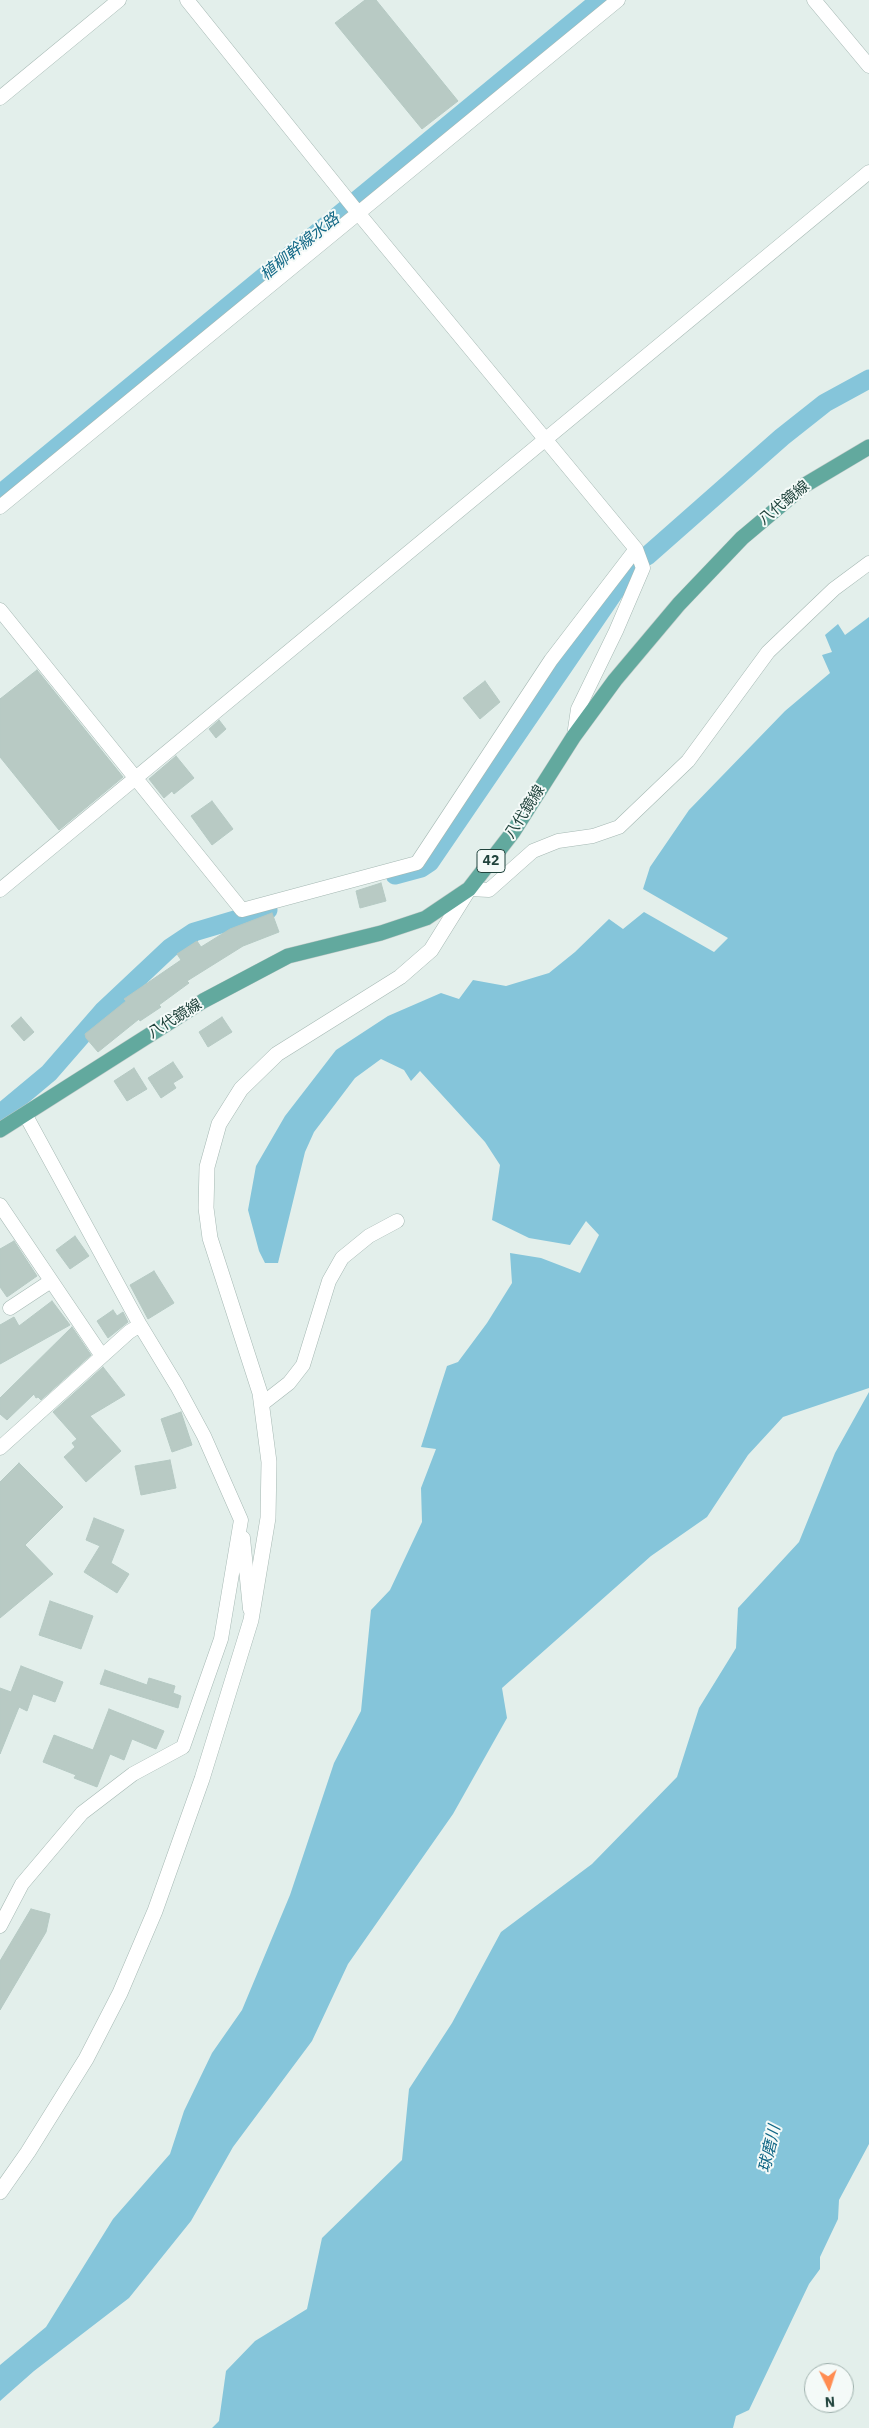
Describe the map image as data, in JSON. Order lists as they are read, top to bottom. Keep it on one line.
{"streets":{"main road":["八代鏡線","42"]},"water":["植柳幹線水路","球磨川"],"north":"bottom"}
